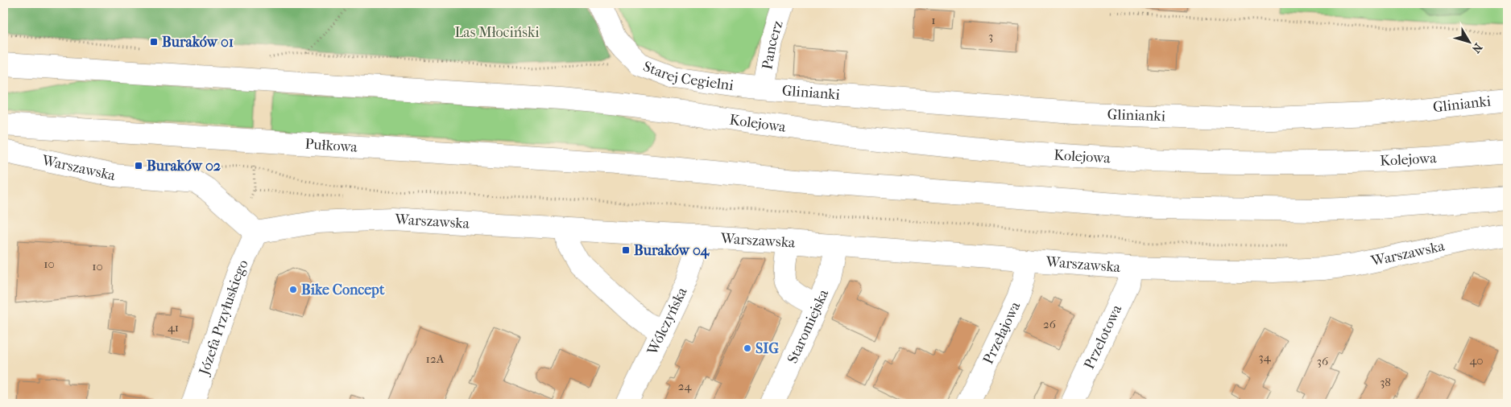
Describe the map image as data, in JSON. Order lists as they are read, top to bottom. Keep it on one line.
{"streets":{"main road":["Pancerz","Starej Cegielni","Glinianki","Kolejowa","Pułkowa","Warszawska","Józefa Przyłuskiego","Wólczyńska","Staromiejska","Przełajowa","Przelotowa"]},"crossings":[["Pancerz","Starej Cegielni"],["Pancerz","Glinianki"],["Starej Cegielni","Glinianki"],["Warszawska","Józefa Przyłuskiego"],["Warszawska","Wólczyńska"],["Warszawska","Staromiejska"],["Warszawska","Przełajowa"],["Warszawska","Przelotowa"]],"parks":["Las Młociński"],"places":{"transit":["Buraków 01","Buraków 02","Buraków 04"],"other":["Bike Concept","SIG"]},"house_numbers":["1","3","10","10","26","41","34","12A","40","36","38","24"],"north":"bottom right"}
